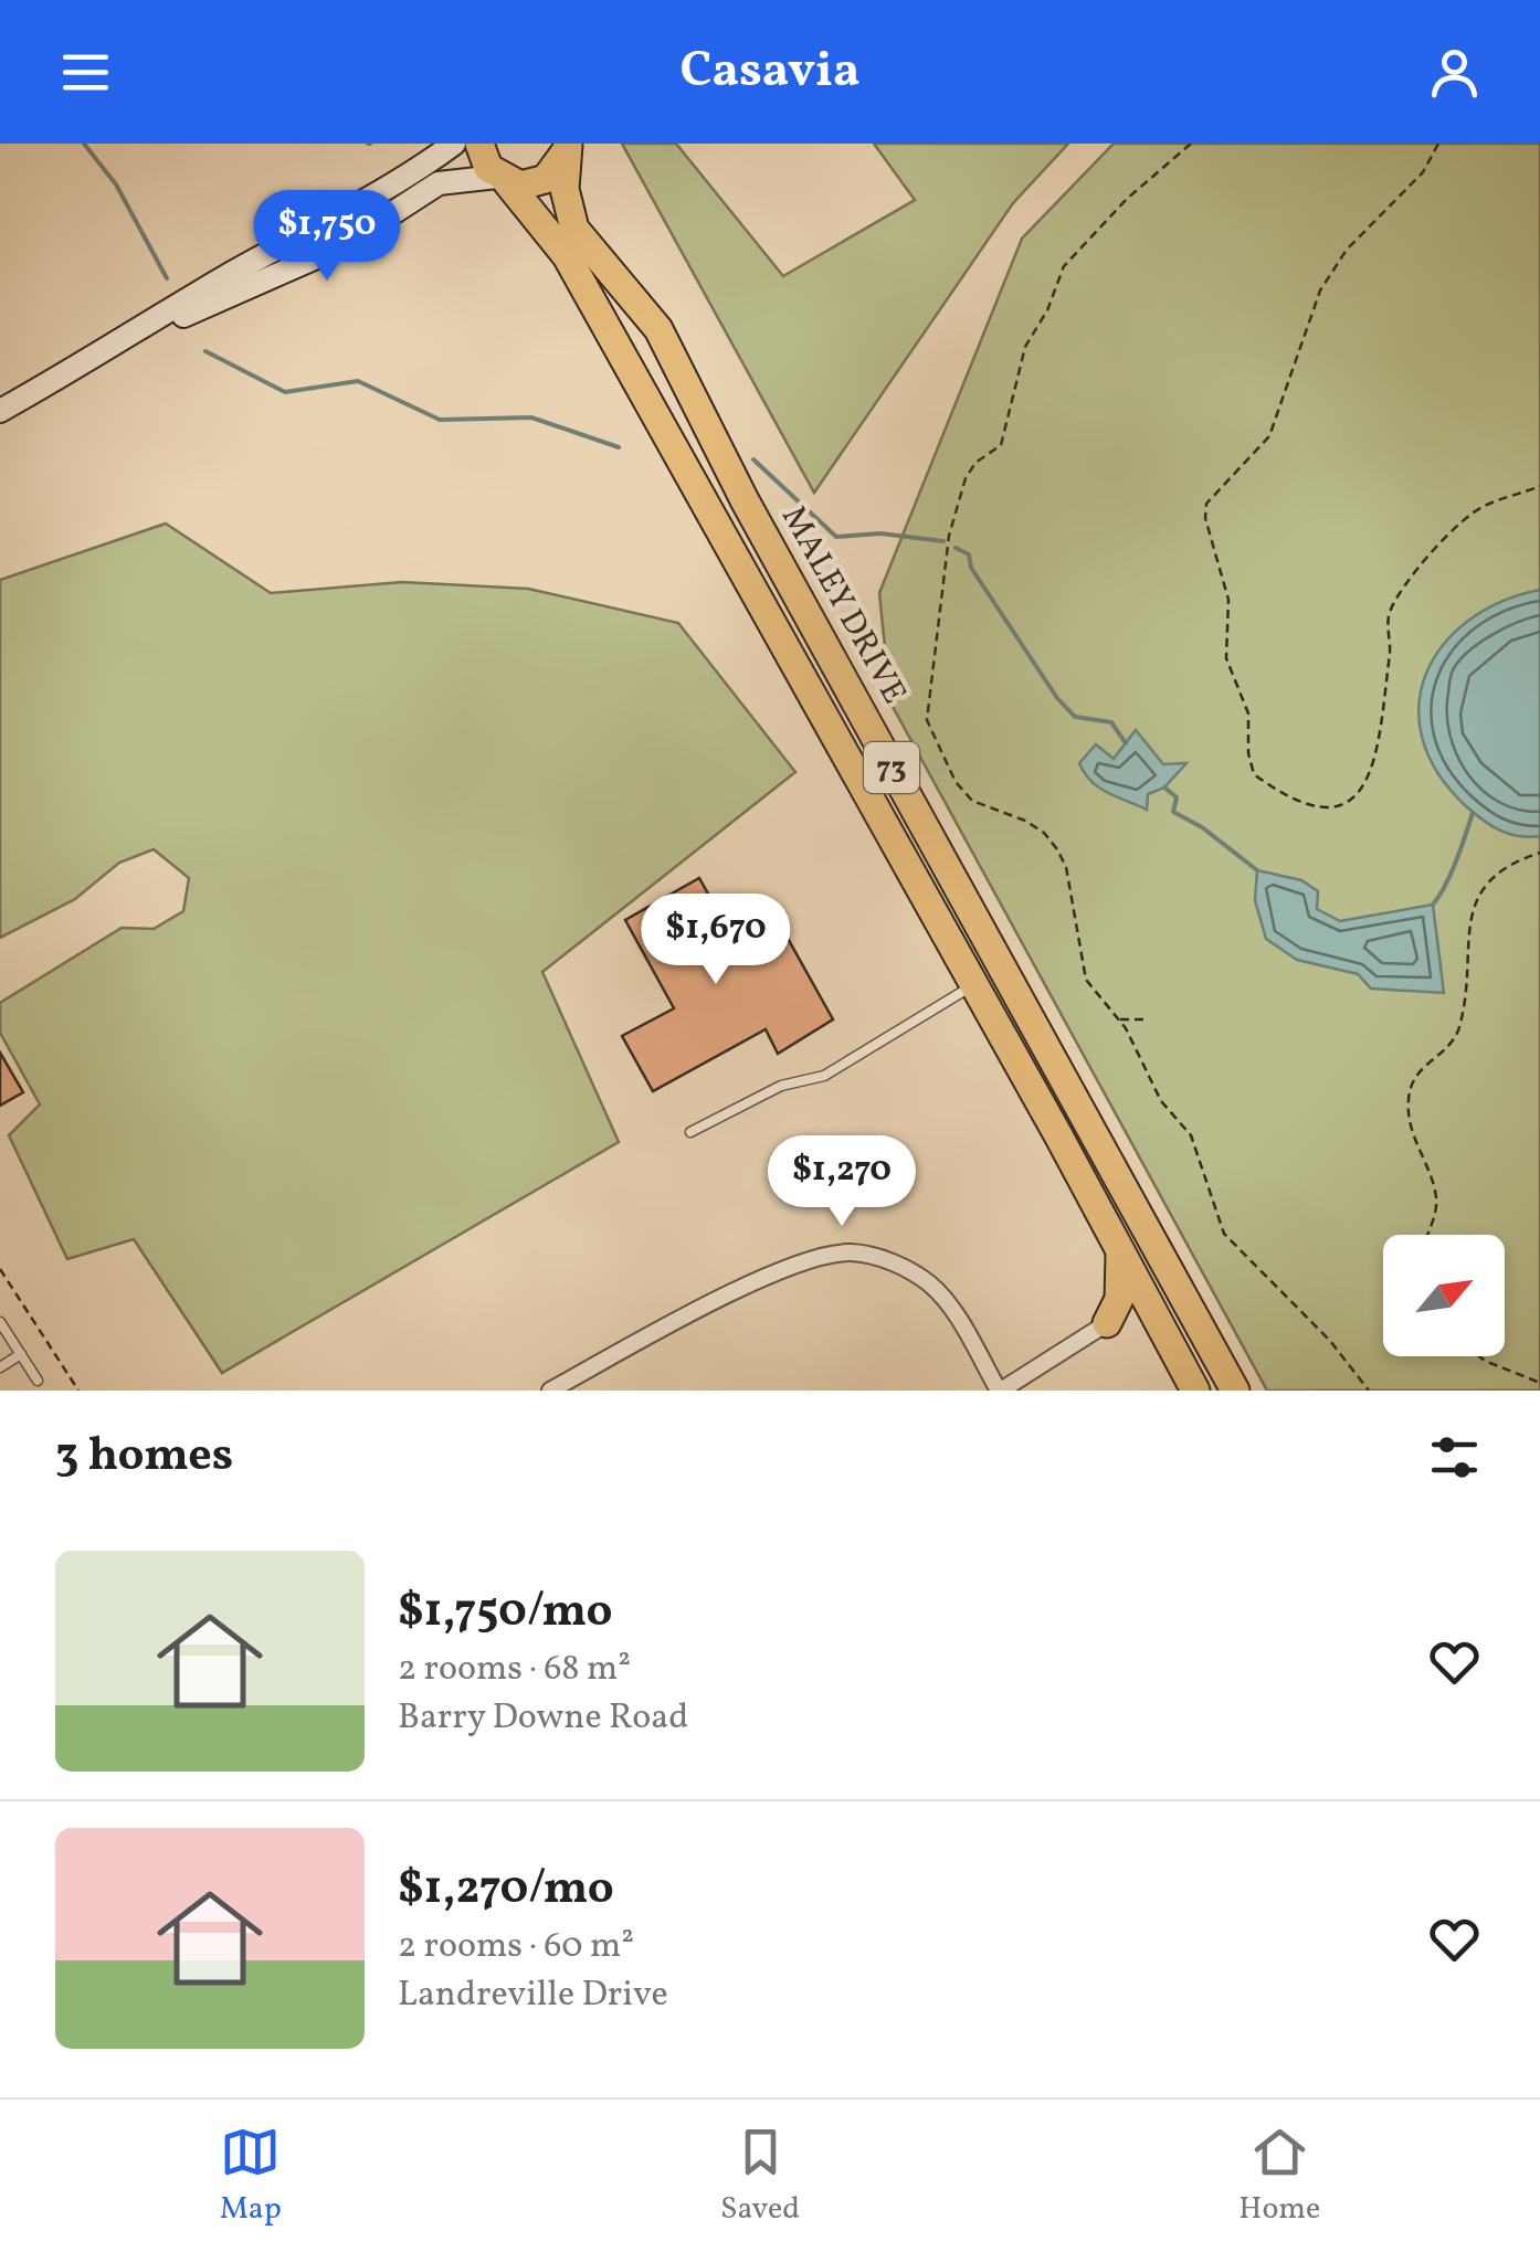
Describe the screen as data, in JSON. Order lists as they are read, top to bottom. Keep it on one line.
{"streets":{"highway":["MALEY DRIVE","73"]},"north":"top right","page":{"header":"Casavia","price":["$1,750","$1,670","$1,270"],"heading":"3 homes","list":[{"name":"$1,750/mo","note":"2 rooms · 68 m² · Barry Downe Road"},{"name":"$1,270/mo","note":"2 rooms · 60 m² · Landreville Drive"}],"tabs":["Map","Saved","Home"]}}
